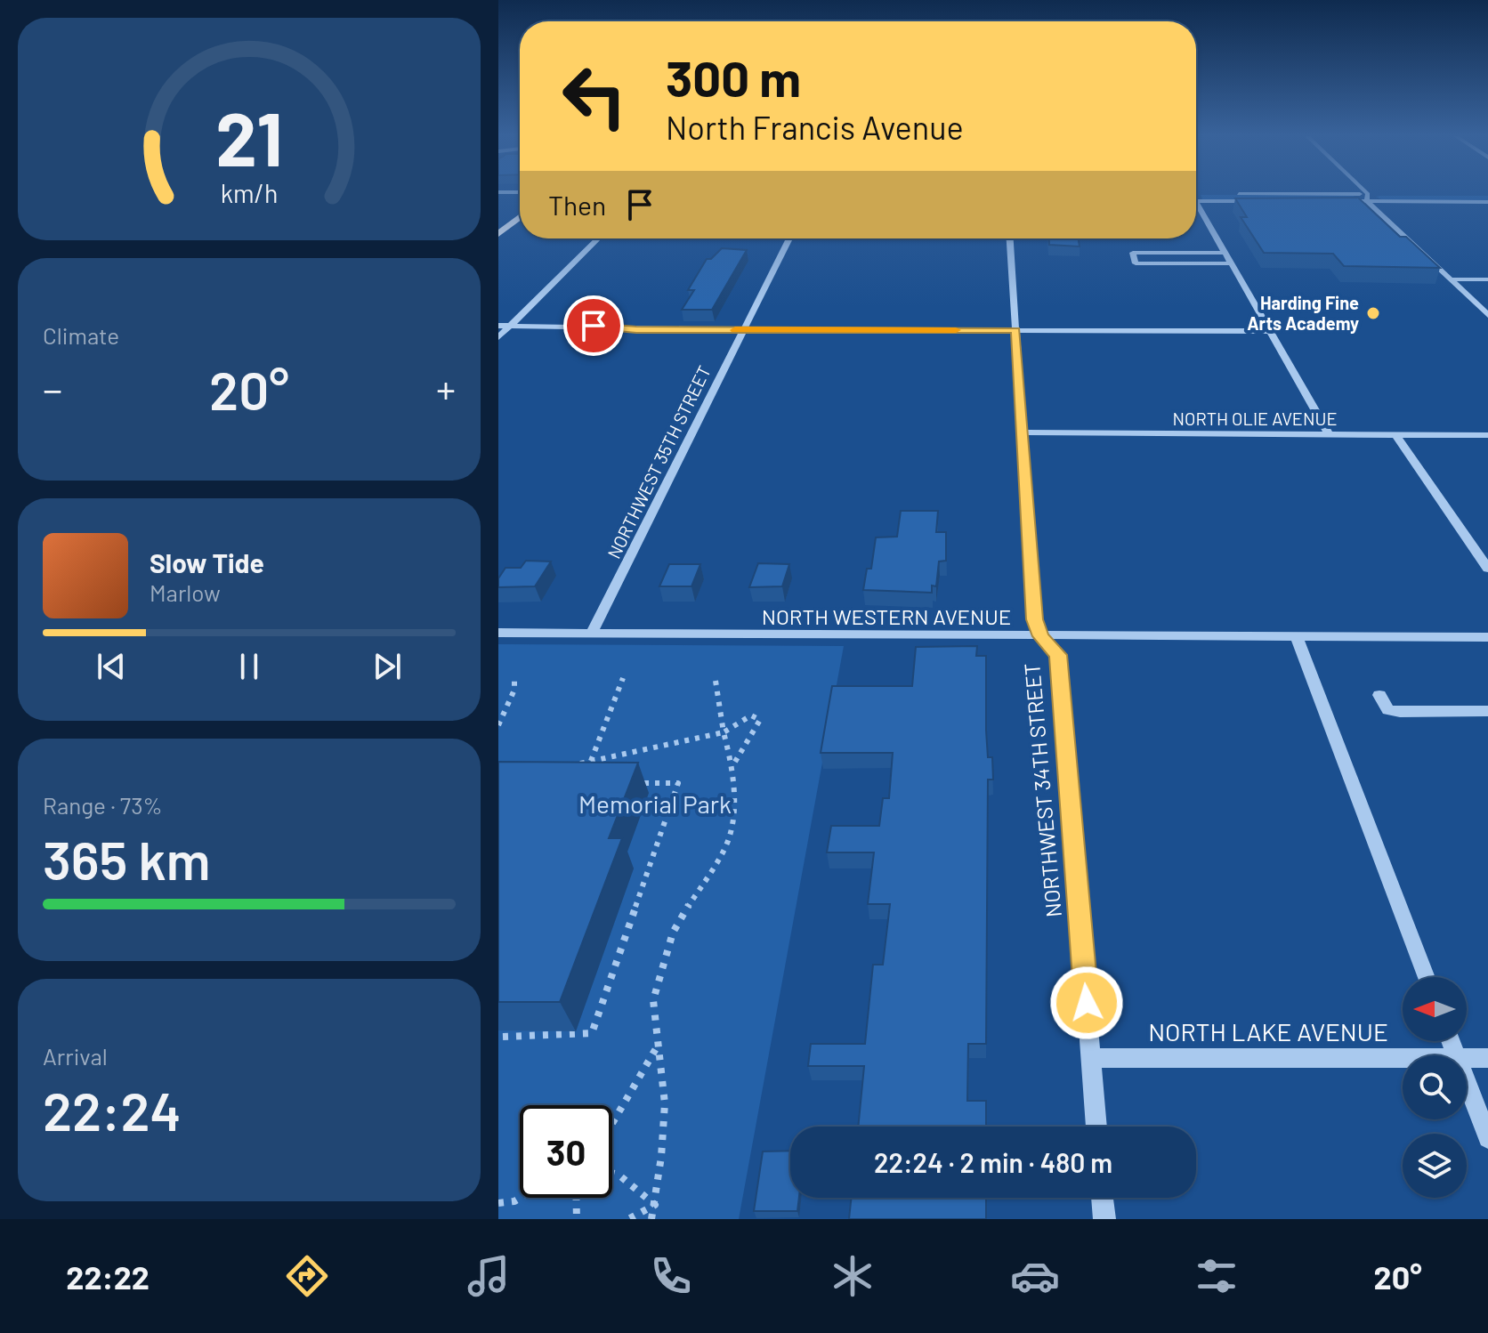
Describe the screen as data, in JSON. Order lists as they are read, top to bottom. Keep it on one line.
{"streets":{"street":["NORTH OLIE AVENUE","NORTHWEST 35TH STREET","NORTH WESTERN AVENUE","NORTHWEST 34TH STREET","NORTH LAKE AVENUE"]},"crossings":[["NORTH OLIE AVENUE","NORTHWEST 34TH STREET"],["NORTHWEST 35TH STREET","NORTH WESTERN AVENUE"],["NORTH WESTERN AVENUE","NORTHWEST 34TH STREET"],["NORTHWEST 34TH STREET","NORTH LAKE AVENUE"]],"parks":["Memorial Park"],"places":["Harding Fine Arts Academy"],"north":"left","page":{"turn":["300 m","North Francis Avenue"],"then":"Then","tile":["Climate",["Range · 73%","365 km"],["Arrival","22:24"]],"heat":["−","20°","+"],"song":["Slow Tide","Marlow"],"limit":"30","trip":"22:24 · 2 min · 480 m","tabs":["22:22","20°"],"gauge":["21","km/h"]}}
